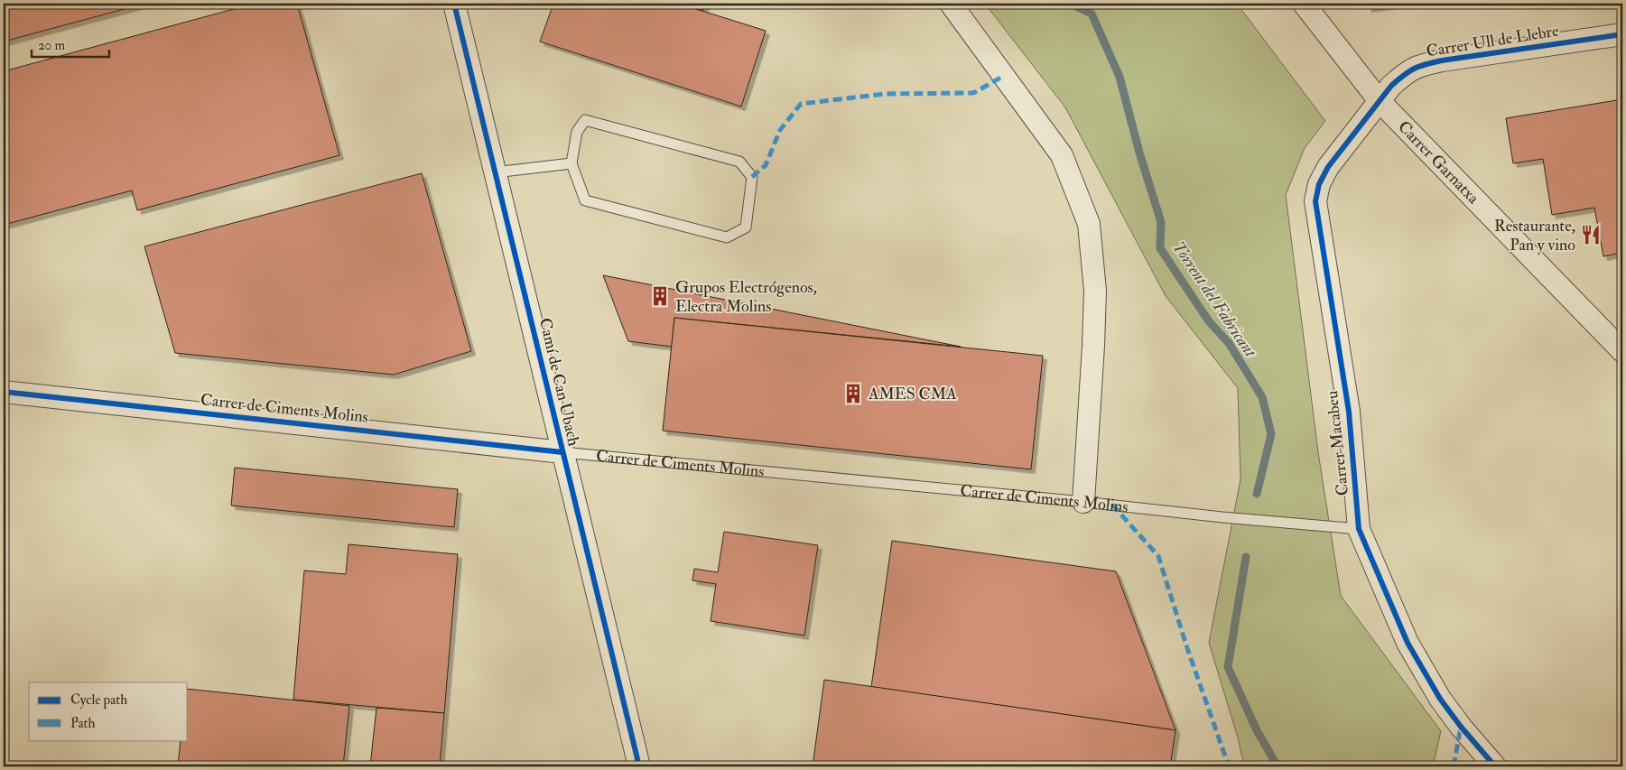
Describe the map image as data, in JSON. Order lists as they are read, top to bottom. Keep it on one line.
{"streets":{"street":["Carrer Ull de Llebre","Carrer Garnatxa","Camí de Can Ubach","Carrer de Ciments Molins","Carrer Macabeu"]},"crossings":[["Carrer Ull de Llebre","Carrer Garnatxa"],["Carrer Ull de Llebre","Carrer Macabeu"],["Carrer Garnatxa","Carrer Macabeu"],["Camí de Can Ubach","Carrer de Ciments Molins"],["Carrer de Ciments Molins","Carrer Macabeu"]],"water":["Torrent del Fabricant"],"places":{"restaurant":["Restaurante, Pan y vino"],"building":["Grupos Electrógenos, Electra Molins","AMES CMA"]},"legend":["Cycle path","Path"],"scale_bar":"20 m"}
